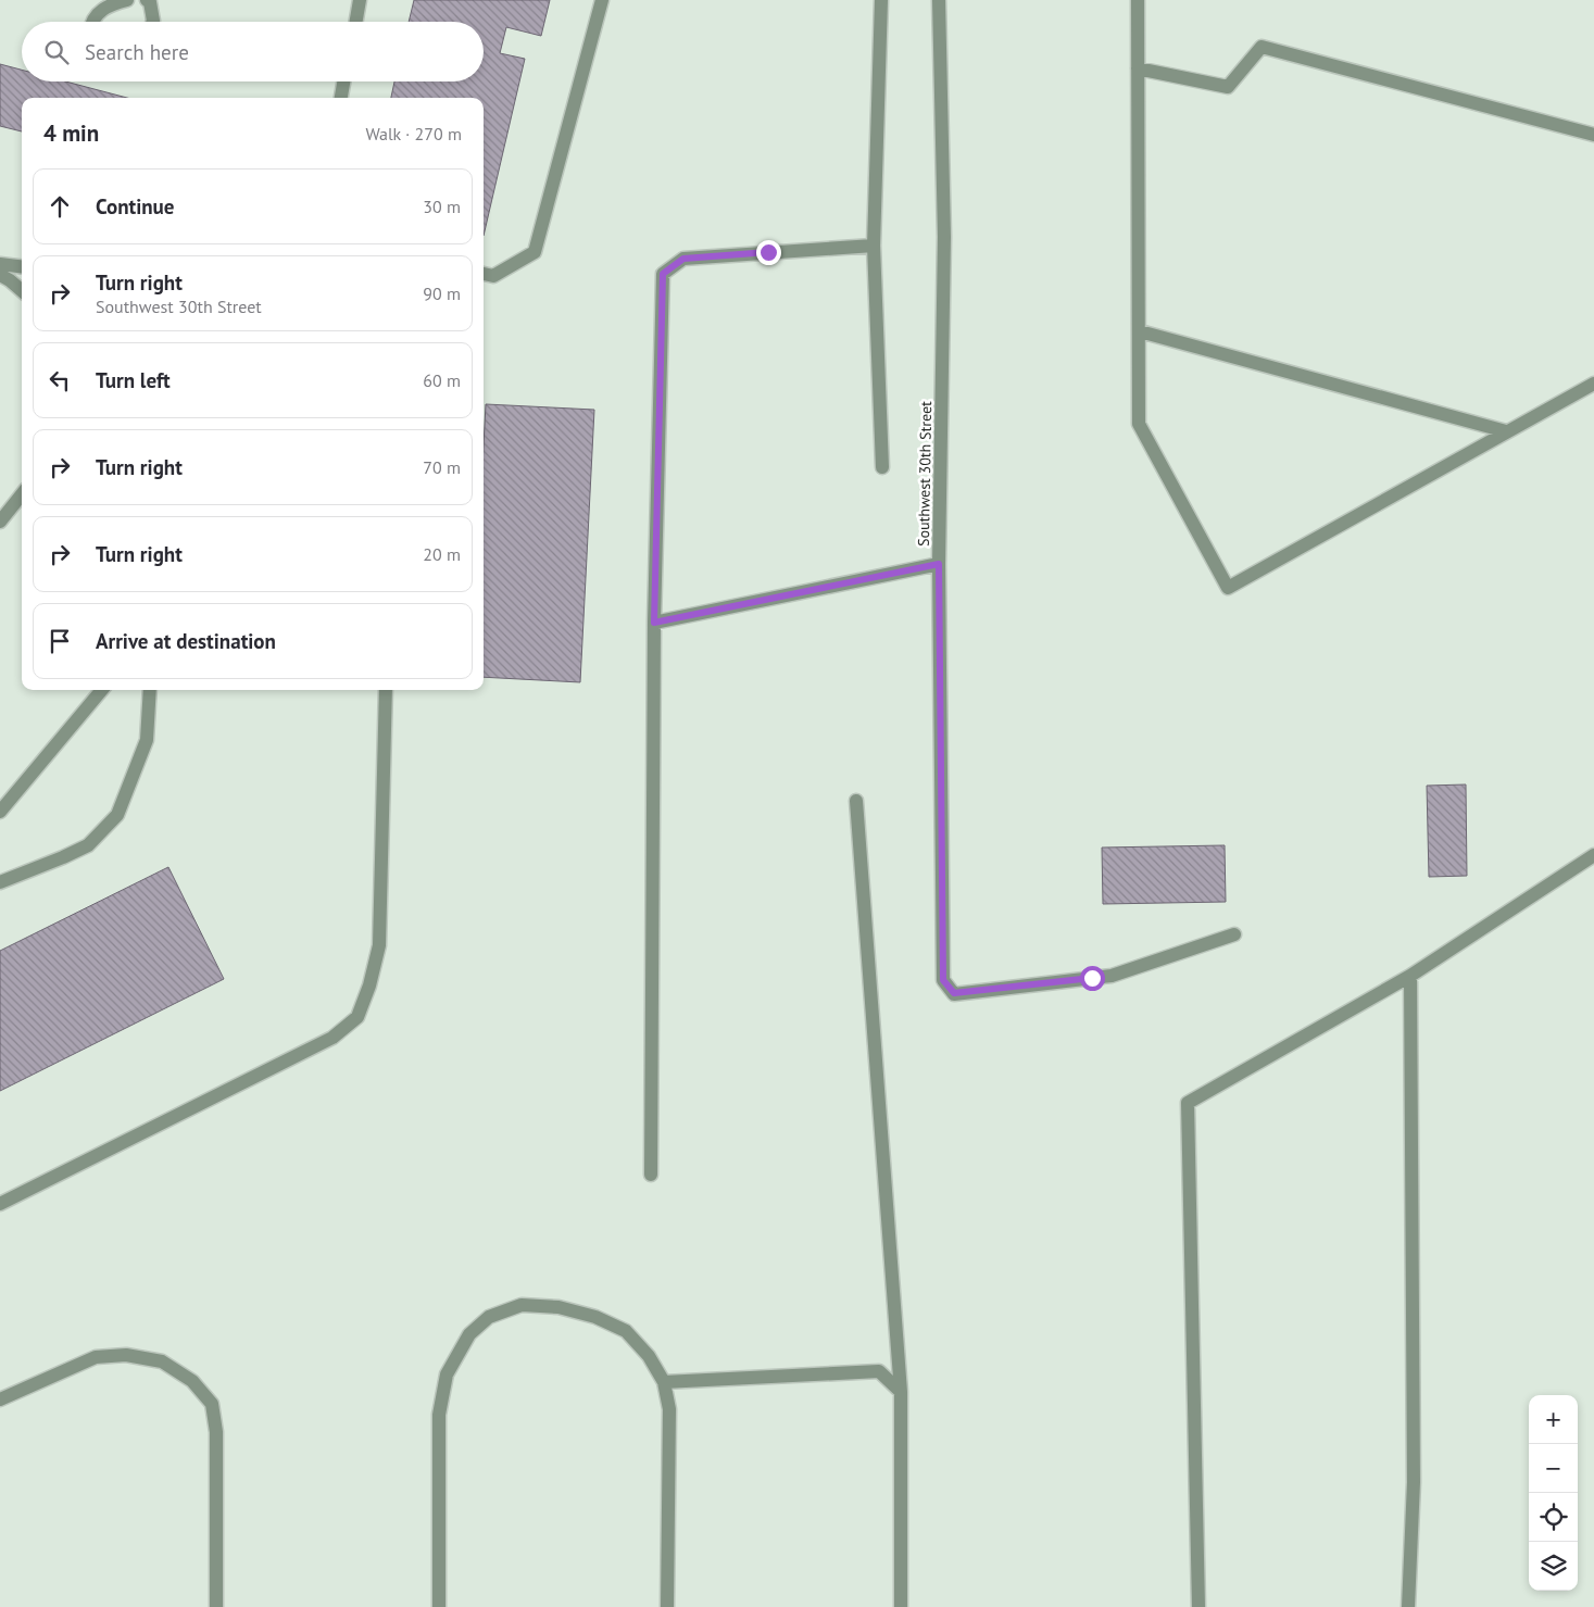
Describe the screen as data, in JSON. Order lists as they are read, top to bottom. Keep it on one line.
{"streets":{"street":["Southwest 30th Street"]},"page":{"search":"Search here","heading":["4 min","Walk · 270 m"],"list":[["Continue","30 m"],["Turn right","Southwest 30th Street","90 m"],["Turn left","60 m"],["Turn right","70 m"],["Turn right","20 m"],"Arrive at destination"],"map_buttons":["+","−"]}}
